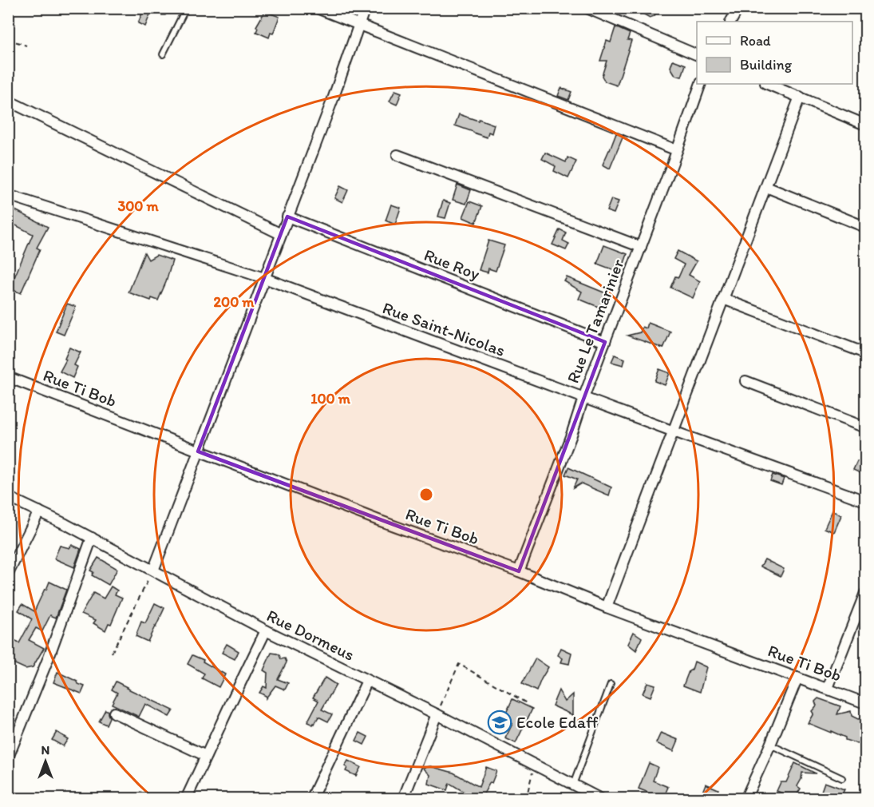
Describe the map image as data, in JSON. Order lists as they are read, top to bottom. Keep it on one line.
{"streets":{"street":["Rue Roy","Rue Le Tamarinier","Rue Saint-Nicolas","Rue Ti Bob","Rue Dormeus"]},"crossings":[["Rue Roy","Rue Le Tamarinier"],["Rue Le Tamarinier","Rue Saint-Nicolas"],["Rue Le Tamarinier","Rue Ti Bob"]],"places":{"school or university":["Ecole Edaff"]},"legend":["Road","Building"],"north":"top","rings":["300 m","200 m","100 m"]}
